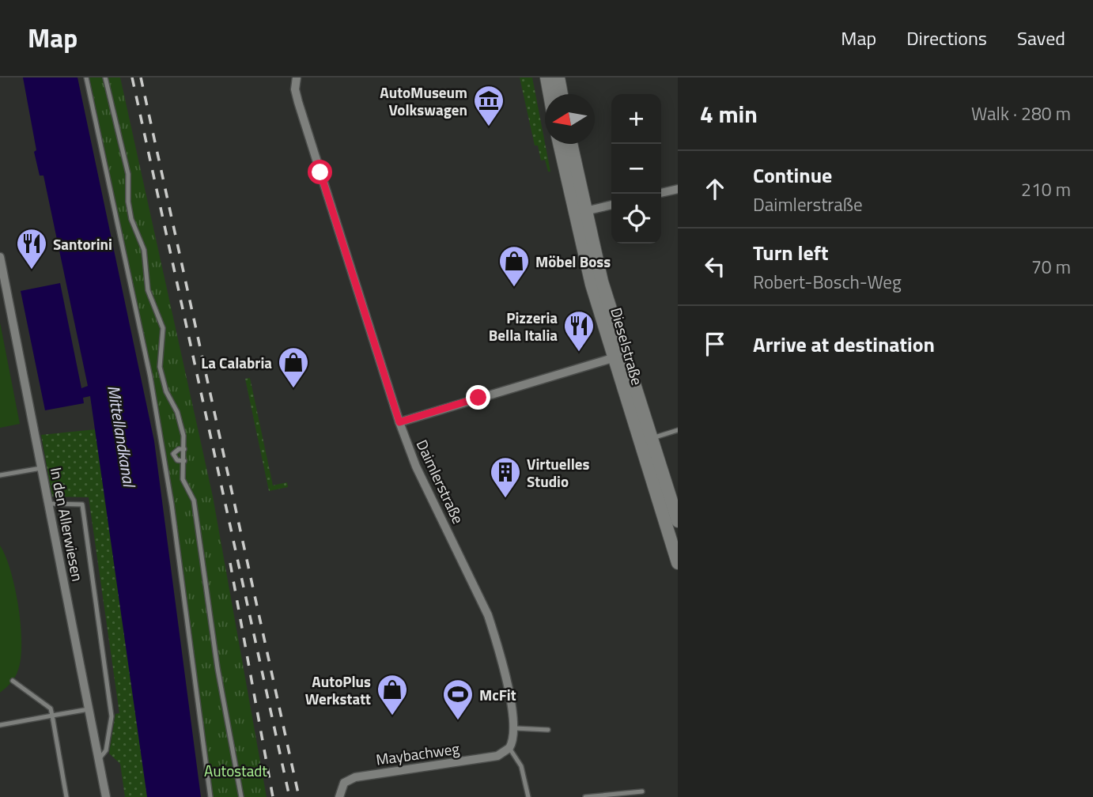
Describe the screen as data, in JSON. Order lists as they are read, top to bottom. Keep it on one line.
{"streets":{"main road":["Dieselstraße"],"street":["Daimlerstraße","In den Allerwiesen","Maybachweg"]},"crossings":[["Daimlerstraße","Maybachweg"]],"water":["Mittellandkanal"],"parks":["Autostadt"],"places":{"museum":["AutoMuseum Volkswagen"],"restaurant":["Santorini","Pizzeria Bella Italia"],"shop":["Möbel Boss","La Calabria","AutoPlus Werkstatt"],"building":["Virtuelles Studio"],"sports":["McFit"]},"north":"left","page":{"header":"Map","nav":["Map","Directions","Saved"],"heading":["4 min","Walk · 280 m"],"map_buttons":["+","−"],"list":[["Continue","Daimlerstraße","210 m"],["Turn left","Robert-Bosch-Weg","70 m"],"Arrive at destination"]}}
